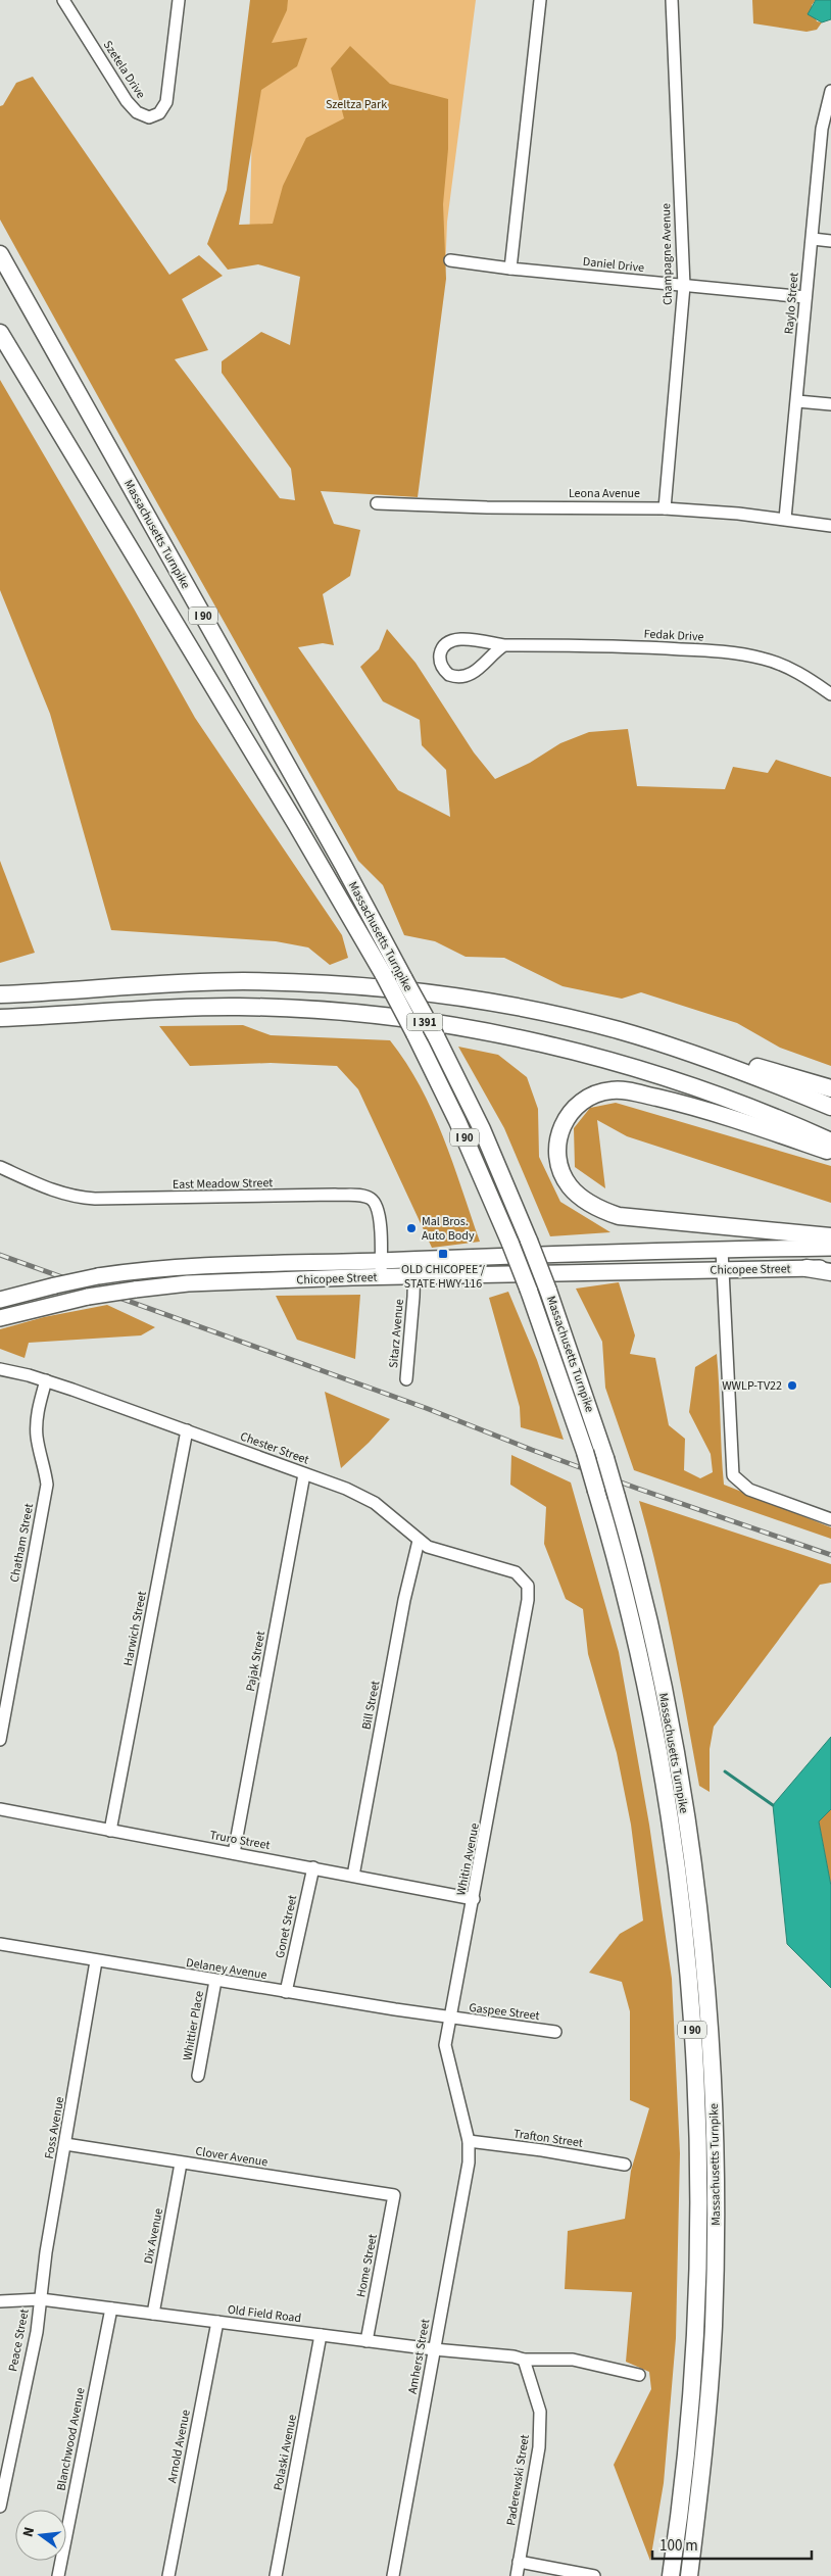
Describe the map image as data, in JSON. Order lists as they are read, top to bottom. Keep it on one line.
{"streets":{"highway":["Massachusetts Turnpike","I 90","I 391"],"main road":["Chicopee Street"],"street":["Szetela Drive","Champagne Avenue","Daniel Drive","Raylo Street","Leona Avenue","Fedak Drive","East Meadow Street","Sitarz Avenue","Chester Street","Chatham Street","Harwich Street","Pajak Street","Bill Street","Truro Street","Whitin Avenue","Gonet Street","Delaney Avenue","Gaspee Street","Whittier Place","Foss Avenue","Trafton Street","Clover Avenue","Dix Avenue","Home Street","Old Field Road","Peace Street","Amherst Street","Blanchwood Avenue","Arnold Avenue","Polaski Avenue","Paderewski Street"]},"crossings":[["Champagne Avenue","Daniel Drive"],["Champagne Avenue","Leona Avenue"],["Daniel Drive","Raylo Street"],["Raylo Street","Leona Avenue"],["East Meadow Street","Chicopee Street"],["Chicopee Street","Sitarz Avenue"],["Chester Street","Chatham Street"],["Chester Street","Harwich Street"],["Chester Street","Pajak Street"],["Chester Street","Bill Street"],["Chester Street","Whitin Avenue"],["Harwich Street","Truro Street"],["Pajak Street","Truro Street"],["Bill Street","Truro Street"],["Truro Street","Whitin Avenue"],["Truro Street","Gonet Street"],["Whitin Avenue","Delaney Avenue"],["Whitin Avenue","Gaspee Street"],["Whitin Avenue","Trafton Street"],["Whitin Avenue","Amherst Street"],["Gonet Street","Delaney Avenue"],["Delaney Avenue","Gaspee Street"],["Delaney Avenue","Whittier Place"],["Delaney Avenue","Foss Avenue"],["Foss Avenue","Clover Avenue"],["Foss Avenue","Old Field Road"],["Foss Avenue","Peace Street"],["Trafton Street","Amherst Street"],["Clover Avenue","Dix Avenue"],["Clover Avenue","Home Street"],["Dix Avenue","Old Field Road"],["Home Street","Old Field Road"],["Old Field Road","Peace Street"],["Old Field Road","Amherst Street"],["Old Field Road","Blanchwood Avenue"],["Old Field Road","Arnold Avenue"],["Old Field Road","Polaski Avenue"],["Old Field Road","Paderewski Street"]],"parks":["Szeltza Park"],"places":{"other":["Mal Bros. Auto Body","WWLP-TV22"],"transit":["OLD CHICOPEE / STATE HWY 116"]},"scale_bar":"100 m","north":"left"}
